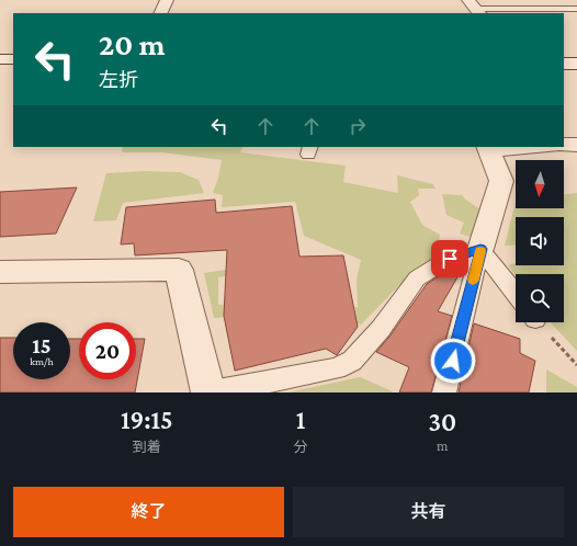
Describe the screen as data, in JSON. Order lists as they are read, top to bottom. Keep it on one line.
{"north":"bottom","page":{"turn":["20 m","左折"],"speed":"15 km/h","limit":"20","eta":["19:15","到着","1","分","30","m"],"buttons":["終了","共有"]}}
